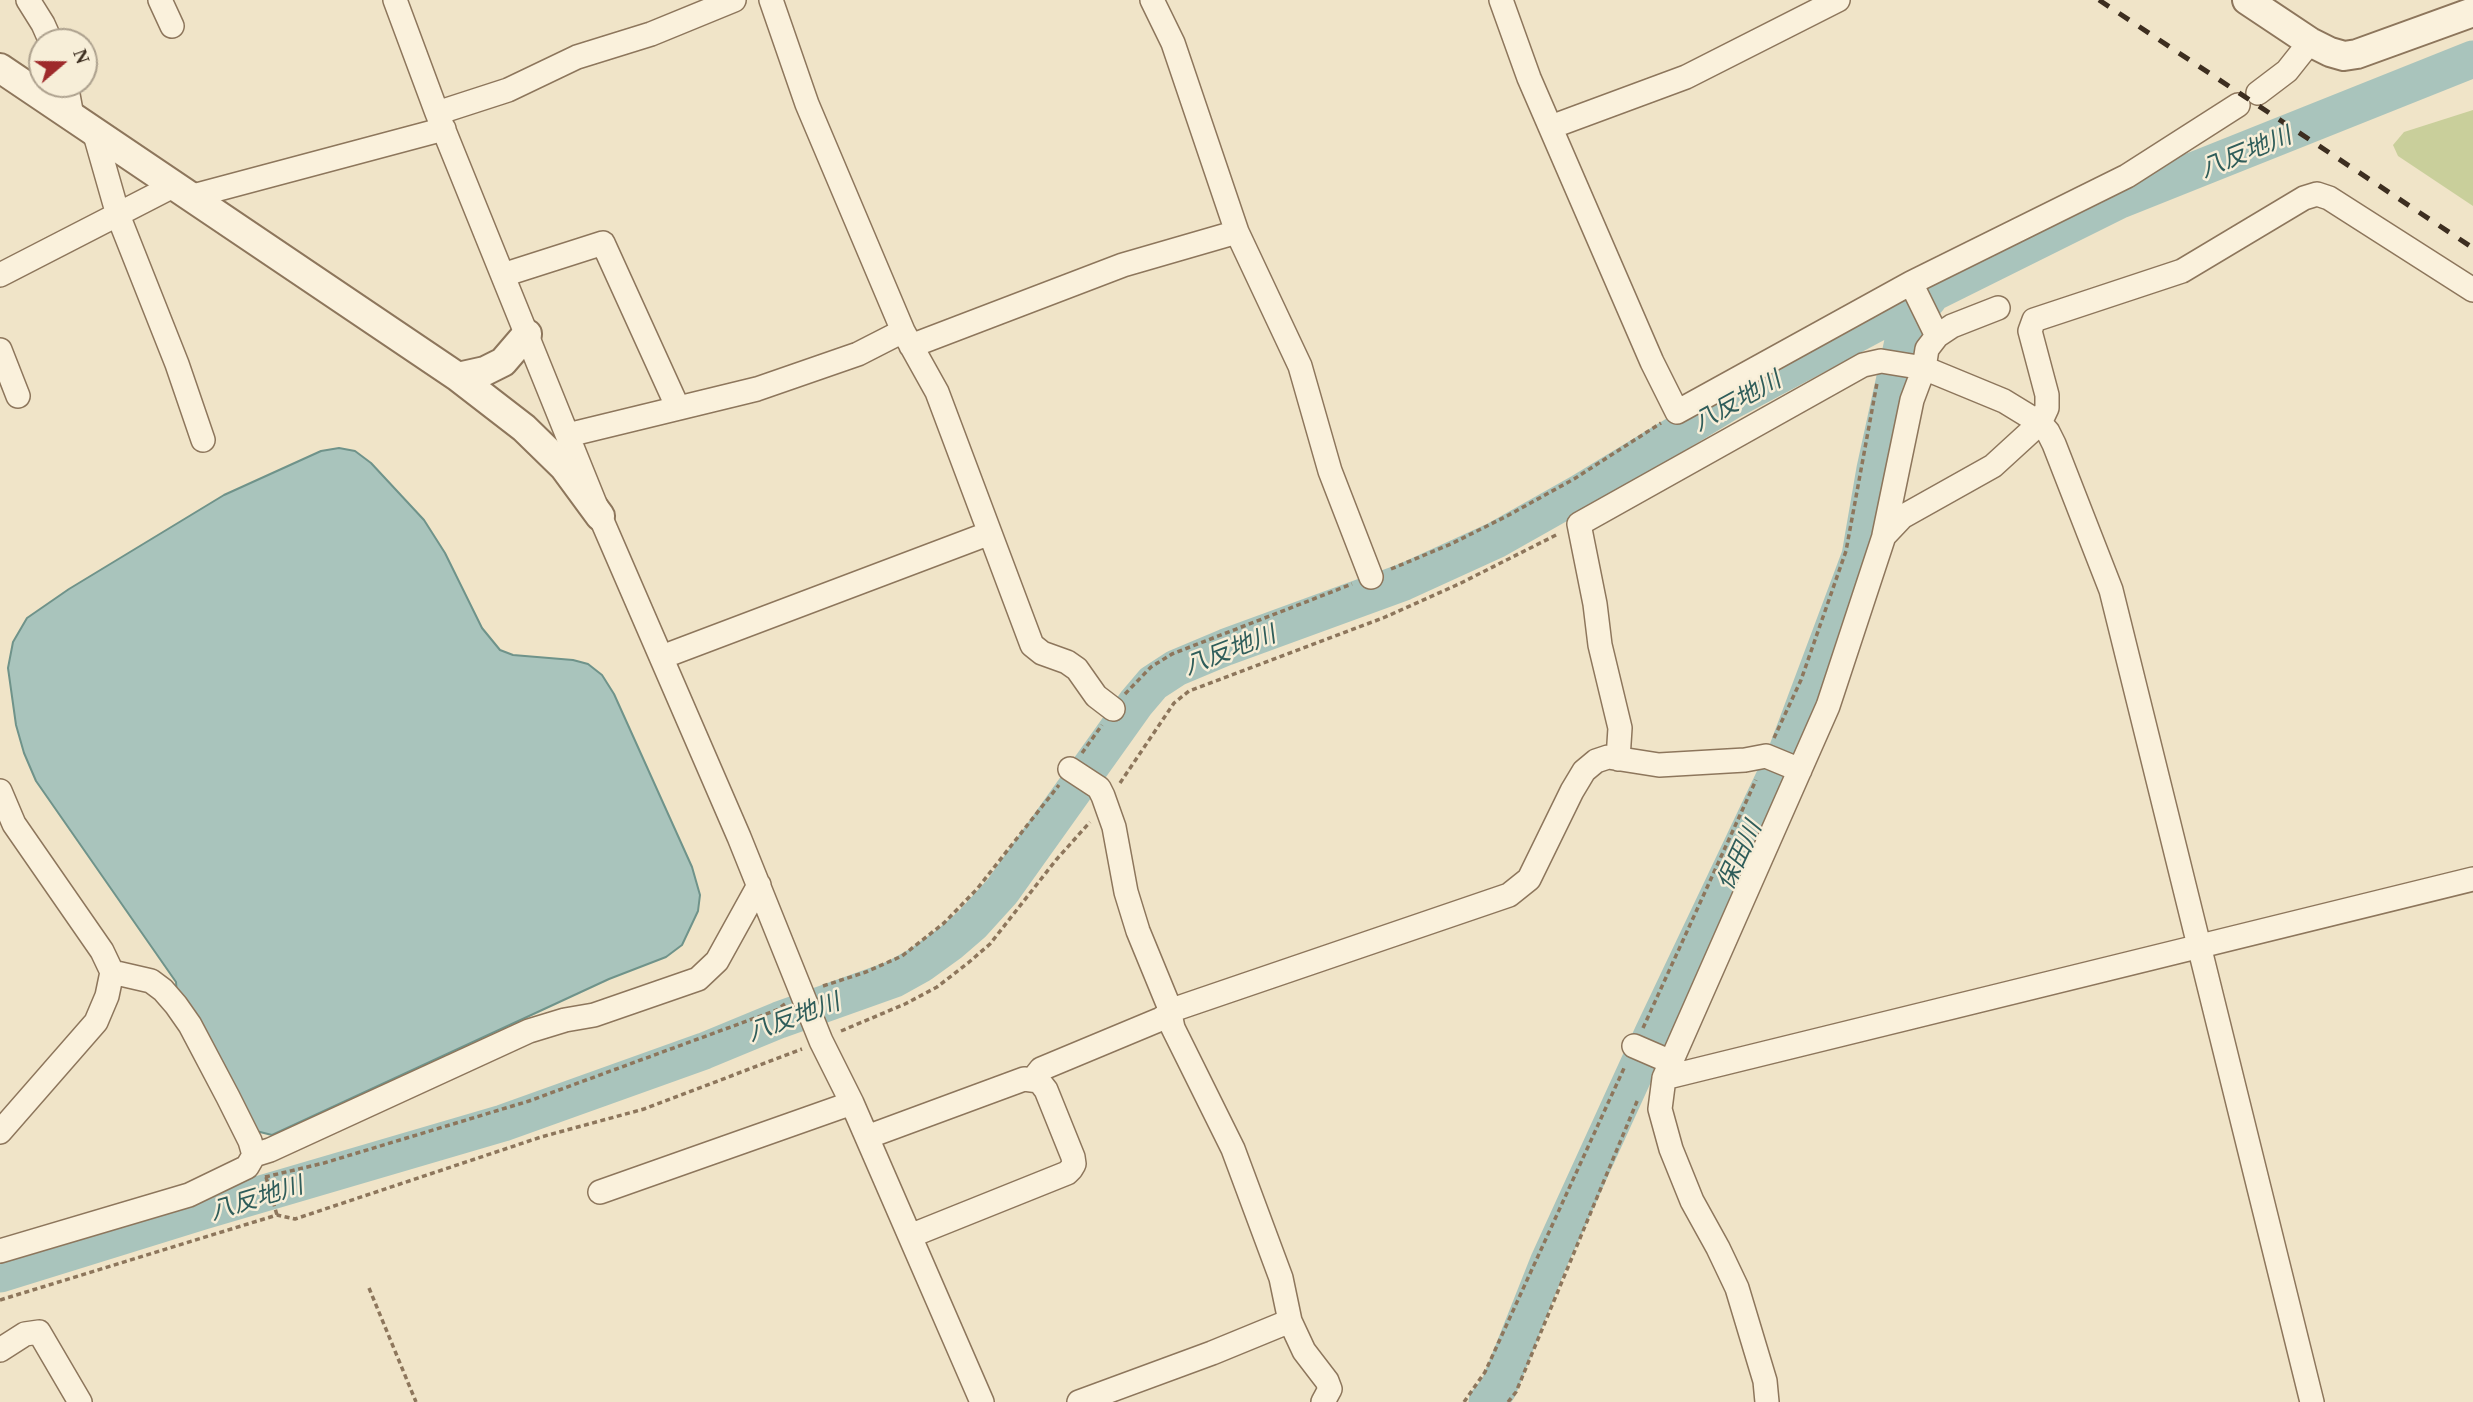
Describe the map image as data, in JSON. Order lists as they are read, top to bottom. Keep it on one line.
{"water":["八反地川","保田川"],"north":"right"}
